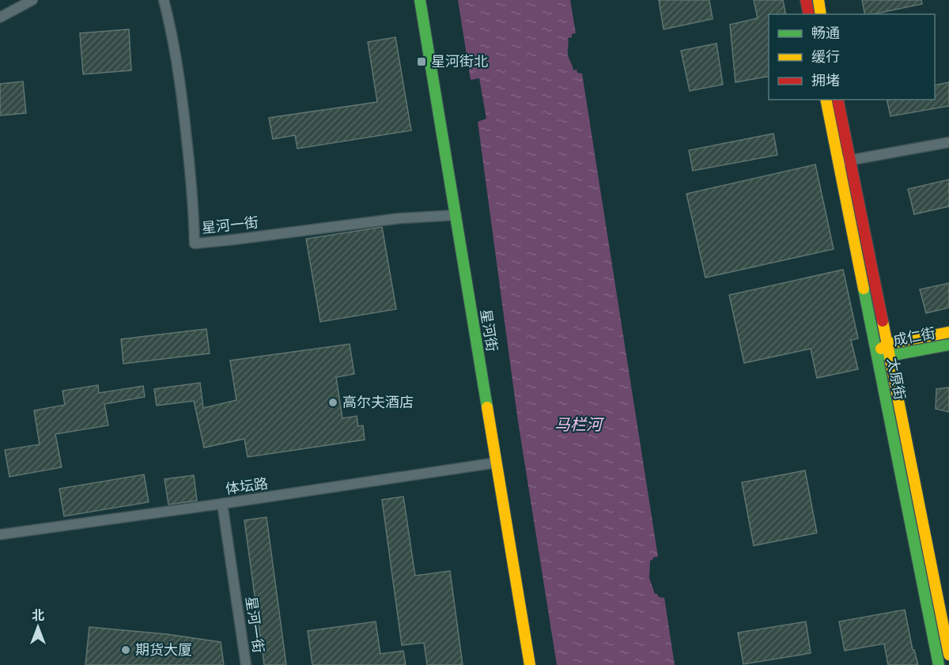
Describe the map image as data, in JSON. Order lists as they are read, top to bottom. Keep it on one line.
{"streets":{"main road":["星河街","成仁街","太原街"],"street":["星河一街","体坛路"]},"crossings":[["星河一街","星河街"],["星河一街","体坛路"],["星河街","体坛路"],["成仁街","太原街"]],"water":["马栏河"],"places":{"transit":["星河街北"],"other":["高尔夫酒店","期货大厦"]},"legend":["畅通","缓行","拥堵"],"north":"top"}
